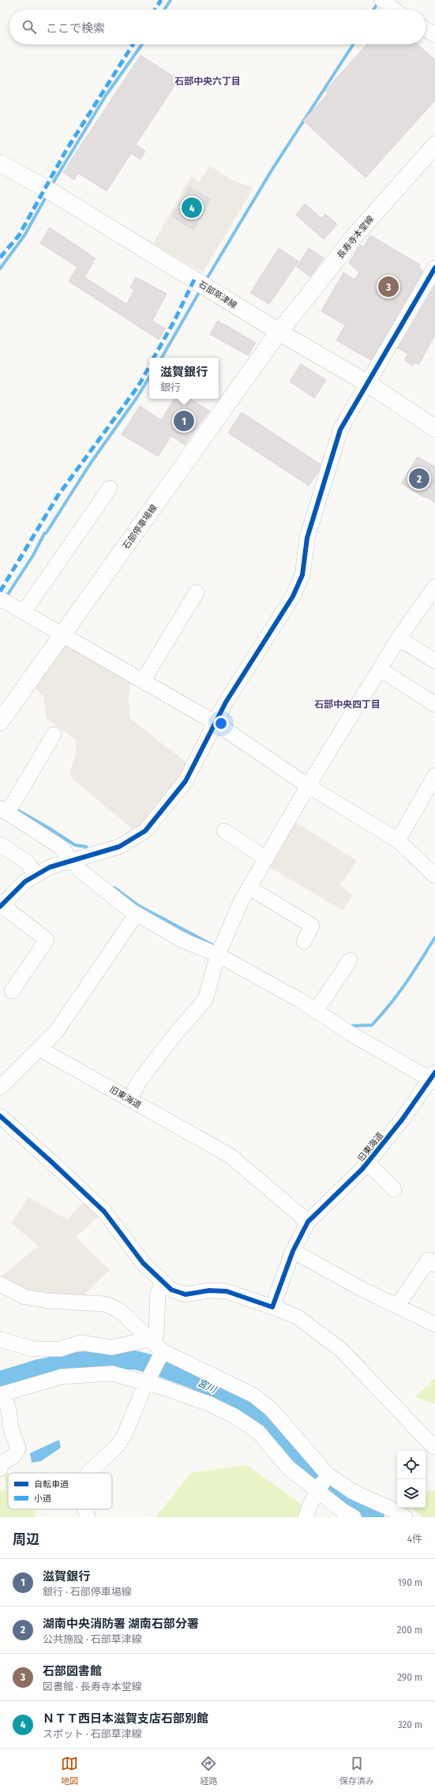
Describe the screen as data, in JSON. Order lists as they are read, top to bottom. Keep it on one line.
{"streets":{"main road":["長寿寺本堂線","石部草津線","石部停車場線"],"street":["旧東海道"]},"crossings":[["長寿寺本堂線","石部草津線"],["長寿寺本堂線","石部停車場線"],["石部草津線","石部停車場線"]],"districts":["石部中央六丁目","石部中央四丁目"],"water":["宮川"],"legend":["自転車道","小道"],"page":{"search":"ここで検索","pins":["4","3","1","2"],"popup":["滋賀銀行","銀行"],"heading":["周辺","4件"],"list":[{"mark":"1","name":"滋賀銀行","note":"銀行 · 石部停車場線","value":"190 m"},{"mark":"2","name":"湖南中央消防署 湖南石部分署","note":"公共施設 · 石部草津線","value":"200 m"},{"mark":"3","name":"石部図書館","note":"図書館 · 長寿寺本堂線","value":"290 m"},{"mark":"4","name":"ＮＴＴ西日本滋賀支店石部別館","note":"スポット · 石部草津線","value":"320 m"}],"nav":["地図","経路","保存済み"]}}
